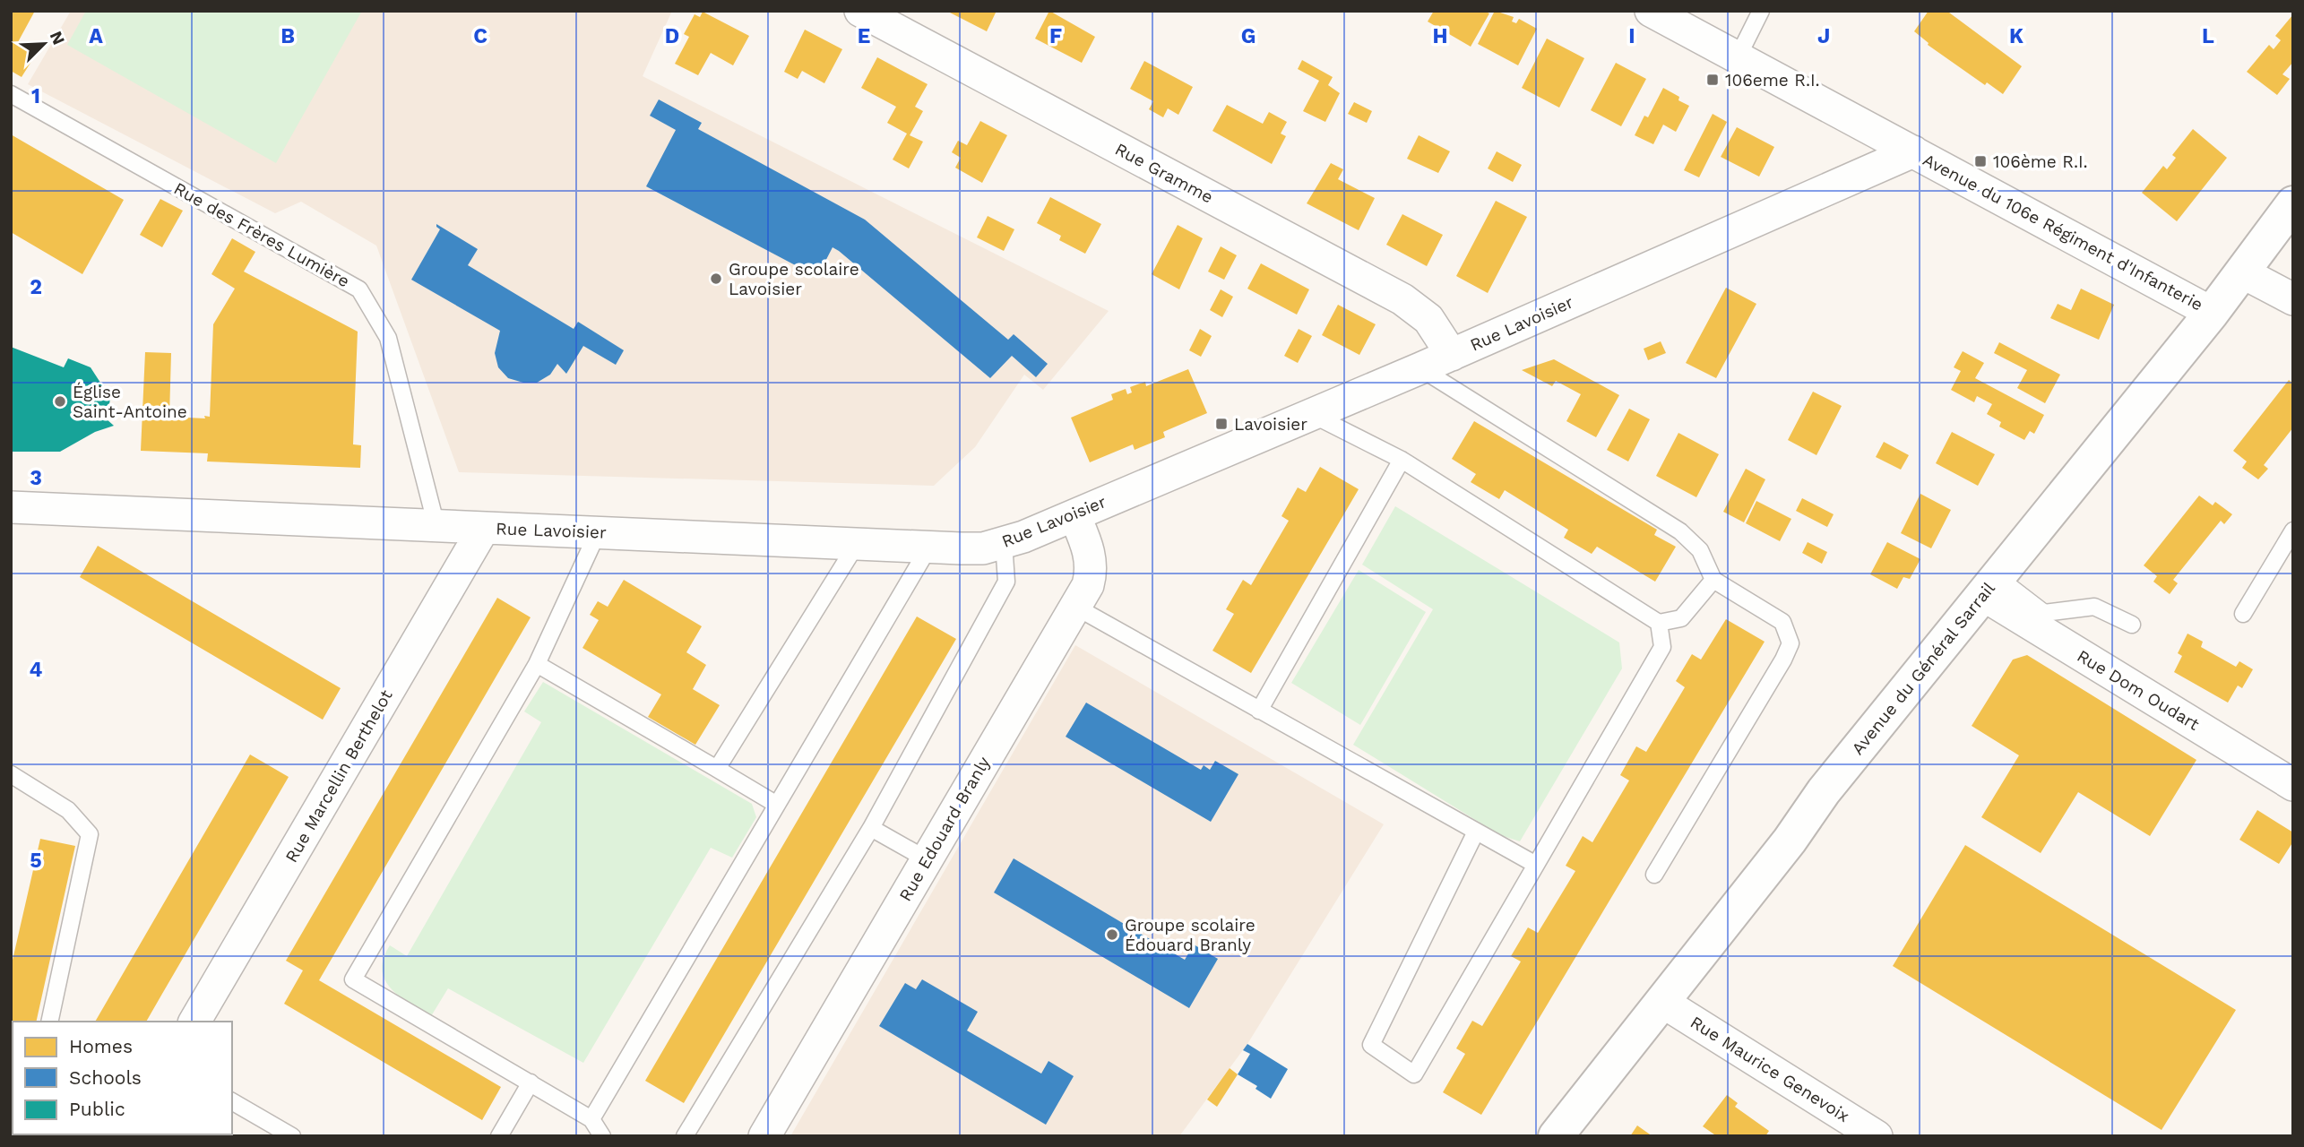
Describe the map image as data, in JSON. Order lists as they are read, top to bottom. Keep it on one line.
{"streets":{"main road":["Avenue du Général Sarrail"],"street":["Rue Gramme","Avenue du 106e Régiment d'Infanterie","Rue Lavoisier","Rue Dom Oudart","Rue Marcellin Berthelot","Rue Edouard Branly","Rue Maurice Genevoix"],"lane":["Rue des Frères Lumière"]},"crossings":[["Rue Gramme","Rue Lavoisier"],["Avenue du 106e Régiment d'Infanterie","Rue Lavoisier"],["Avenue du 106e Régiment d'Infanterie","Avenue du Général Sarrail"],["Rue des Frères Lumière","Rue Lavoisier"],["Rue Lavoisier","Rue Marcellin Berthelot"],["Rue Lavoisier","Rue Edouard Branly"],["Avenue du Général Sarrail","Rue Dom Oudart"],["Avenue du Général Sarrail","Rue Maurice Genevoix"]],"places":{"transit":["106eme R.I.","106ème R.I.","Lavoisier"],"other":["Groupe scolaire Lavoisier","Église Saint-Antoine","Groupe scolaire Édouard Branly"]},"legend":["Homes","Schools","Public"],"north":"top right","grid":{"columns":["A","B","C","D","E","F","G","H","I","J","K","L"],"rows":["1","2","3","4","5"]}}
